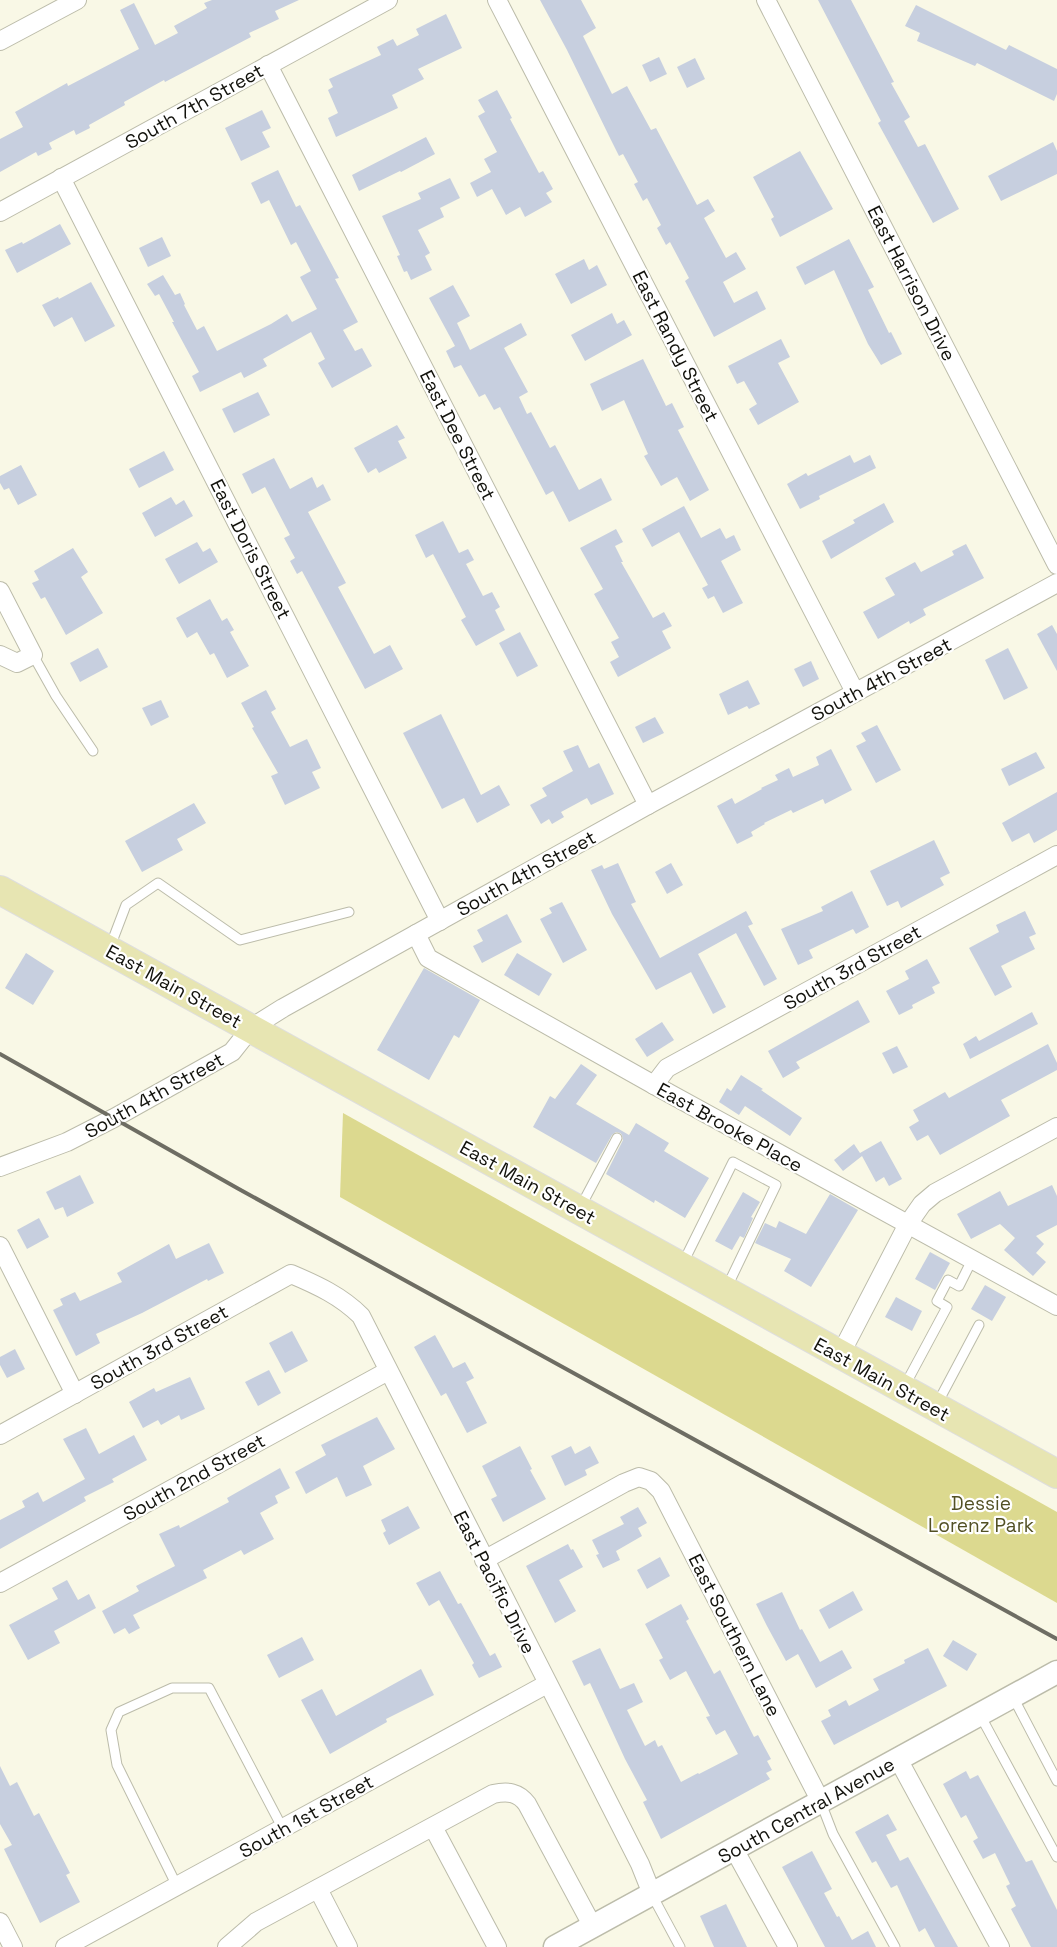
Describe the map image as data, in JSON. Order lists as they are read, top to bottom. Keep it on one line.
{"streets":{"main road":["East Main Street"],"street":["South 7th Street","East Harrison Drive","East Randy Street","East Dee Street","East Doris Street","South 4th Street","South 3rd Street","East Brooke Place","South 2nd Street","East Pacific Drive","East Southern Lane","South Central Avenue","South 1st Street"]},"crossings":[["South 7th Street","East Dee Street"],["South 7th Street","East Doris Street"],["East Randy Street","South 4th Street"],["East Dee Street","South 4th Street"],["East Doris Street","South 4th Street"],["South 4th Street","East Main Street"],["South 4th Street","East Brooke Place"],["South 3rd Street","East Brooke Place"],["South 3rd Street","East Pacific Drive"],["South 2nd Street","East Pacific Drive"],["East Pacific Drive","East Southern Lane"],["East Pacific Drive","South Central Avenue"],["East Pacific Drive","South 1st Street"],["East Southern Lane","South Central Avenue"]],"parks":["Dessie Lorenz Park"]}
